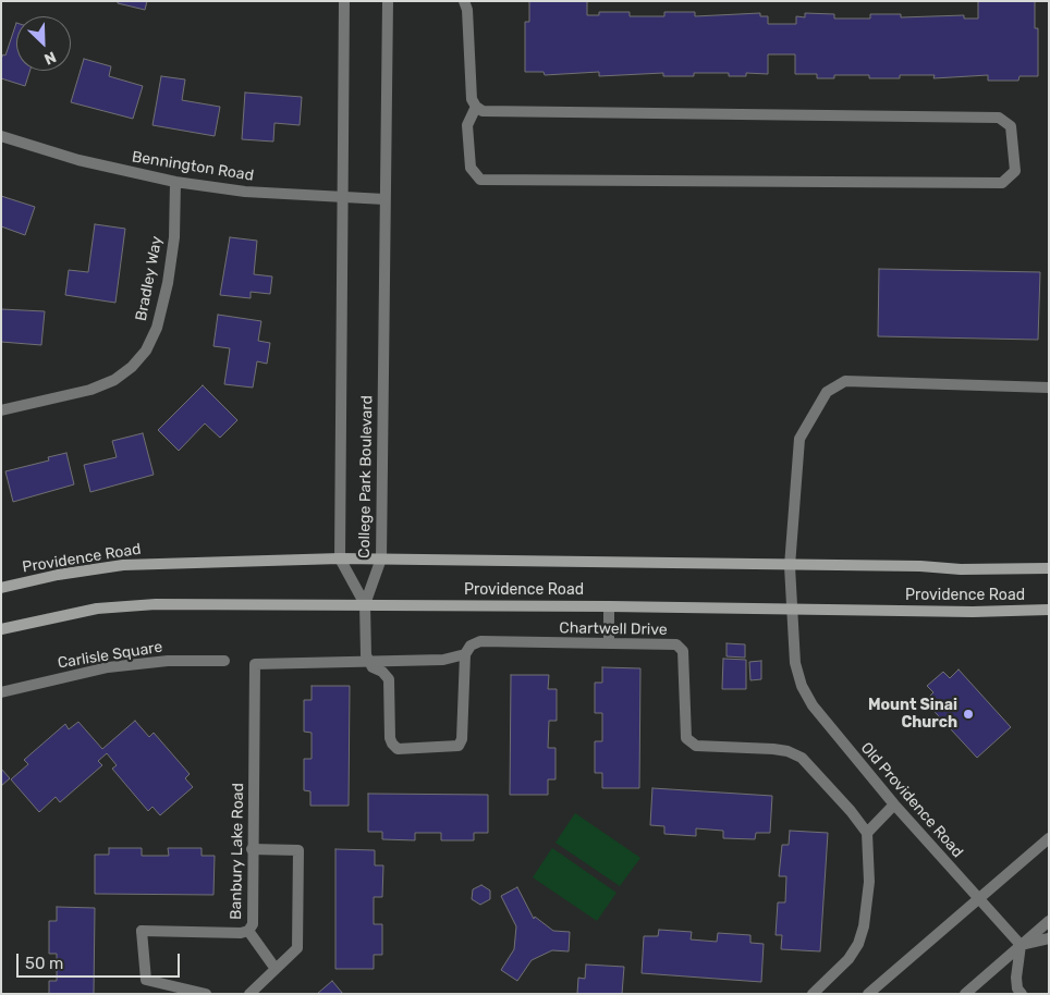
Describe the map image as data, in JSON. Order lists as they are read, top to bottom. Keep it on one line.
{"streets":{"main road":["Providence Road"],"street":["Bennington Road","Bradley Way","College Park Boulevard","Chartwell Drive","Carlisle Square","Old Providence Road","Banbury Lake Road"]},"crossings":[["Bennington Road","Bradley Way"],["Bennington Road","College Park Boulevard"],["College Park Boulevard","Providence Road"],["Providence Road","Old Providence Road"],["Chartwell Drive","Banbury Lake Road"]],"places":["Mount Sinai Church"],"scale_bar":"50 m","north":"bottom right"}
